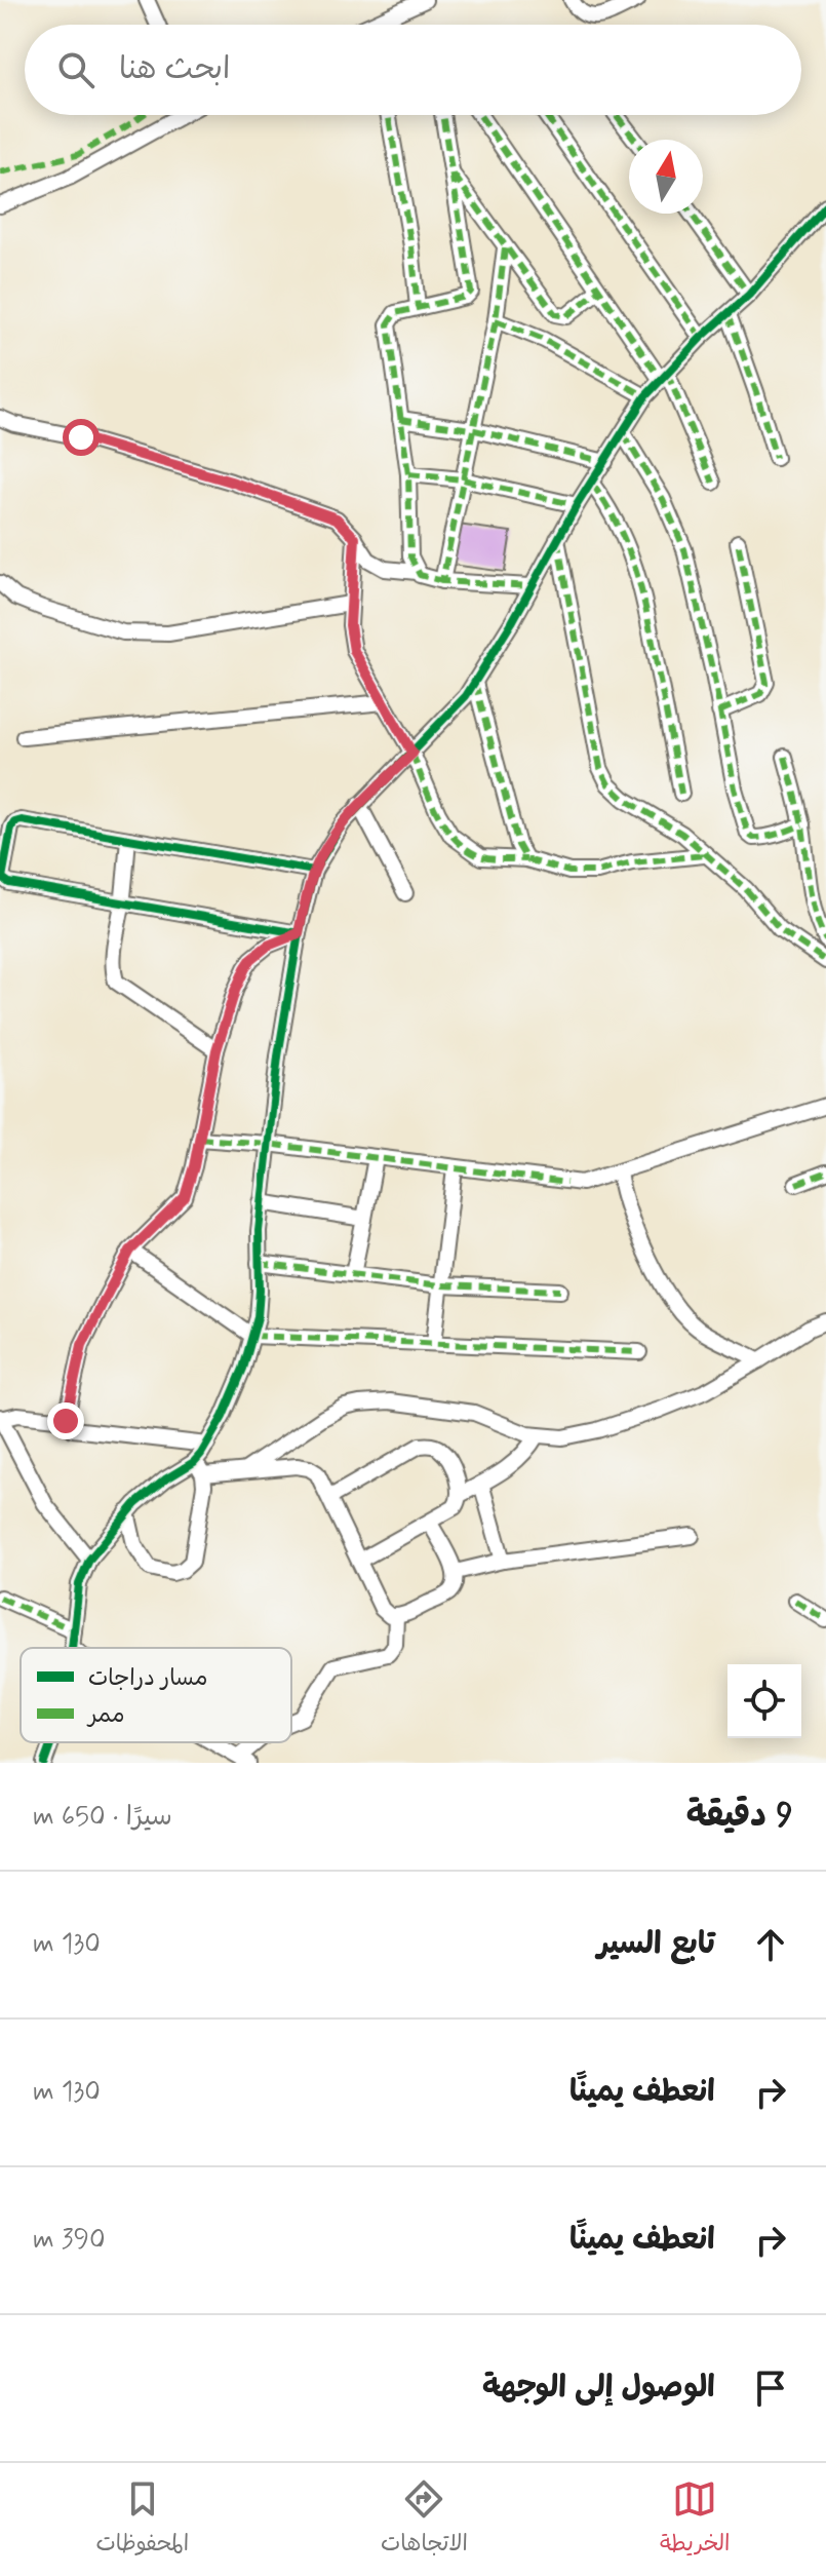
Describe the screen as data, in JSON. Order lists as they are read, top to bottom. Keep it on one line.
{"legend":["مسار دراجات","ممر"],"north":"top","page":{"search":"ابحث هنا","heading":["9 دقيقة","سيرًا · 650 m"],"list":[["تابع السير","130 m"],["انعطف يمينًا","130 m"],["انعطف يمينًا","390 m"],"الوصول إلى الوجهة"],"nav":["الخريطة","الاتجاهات","المحفوظات"]}}
